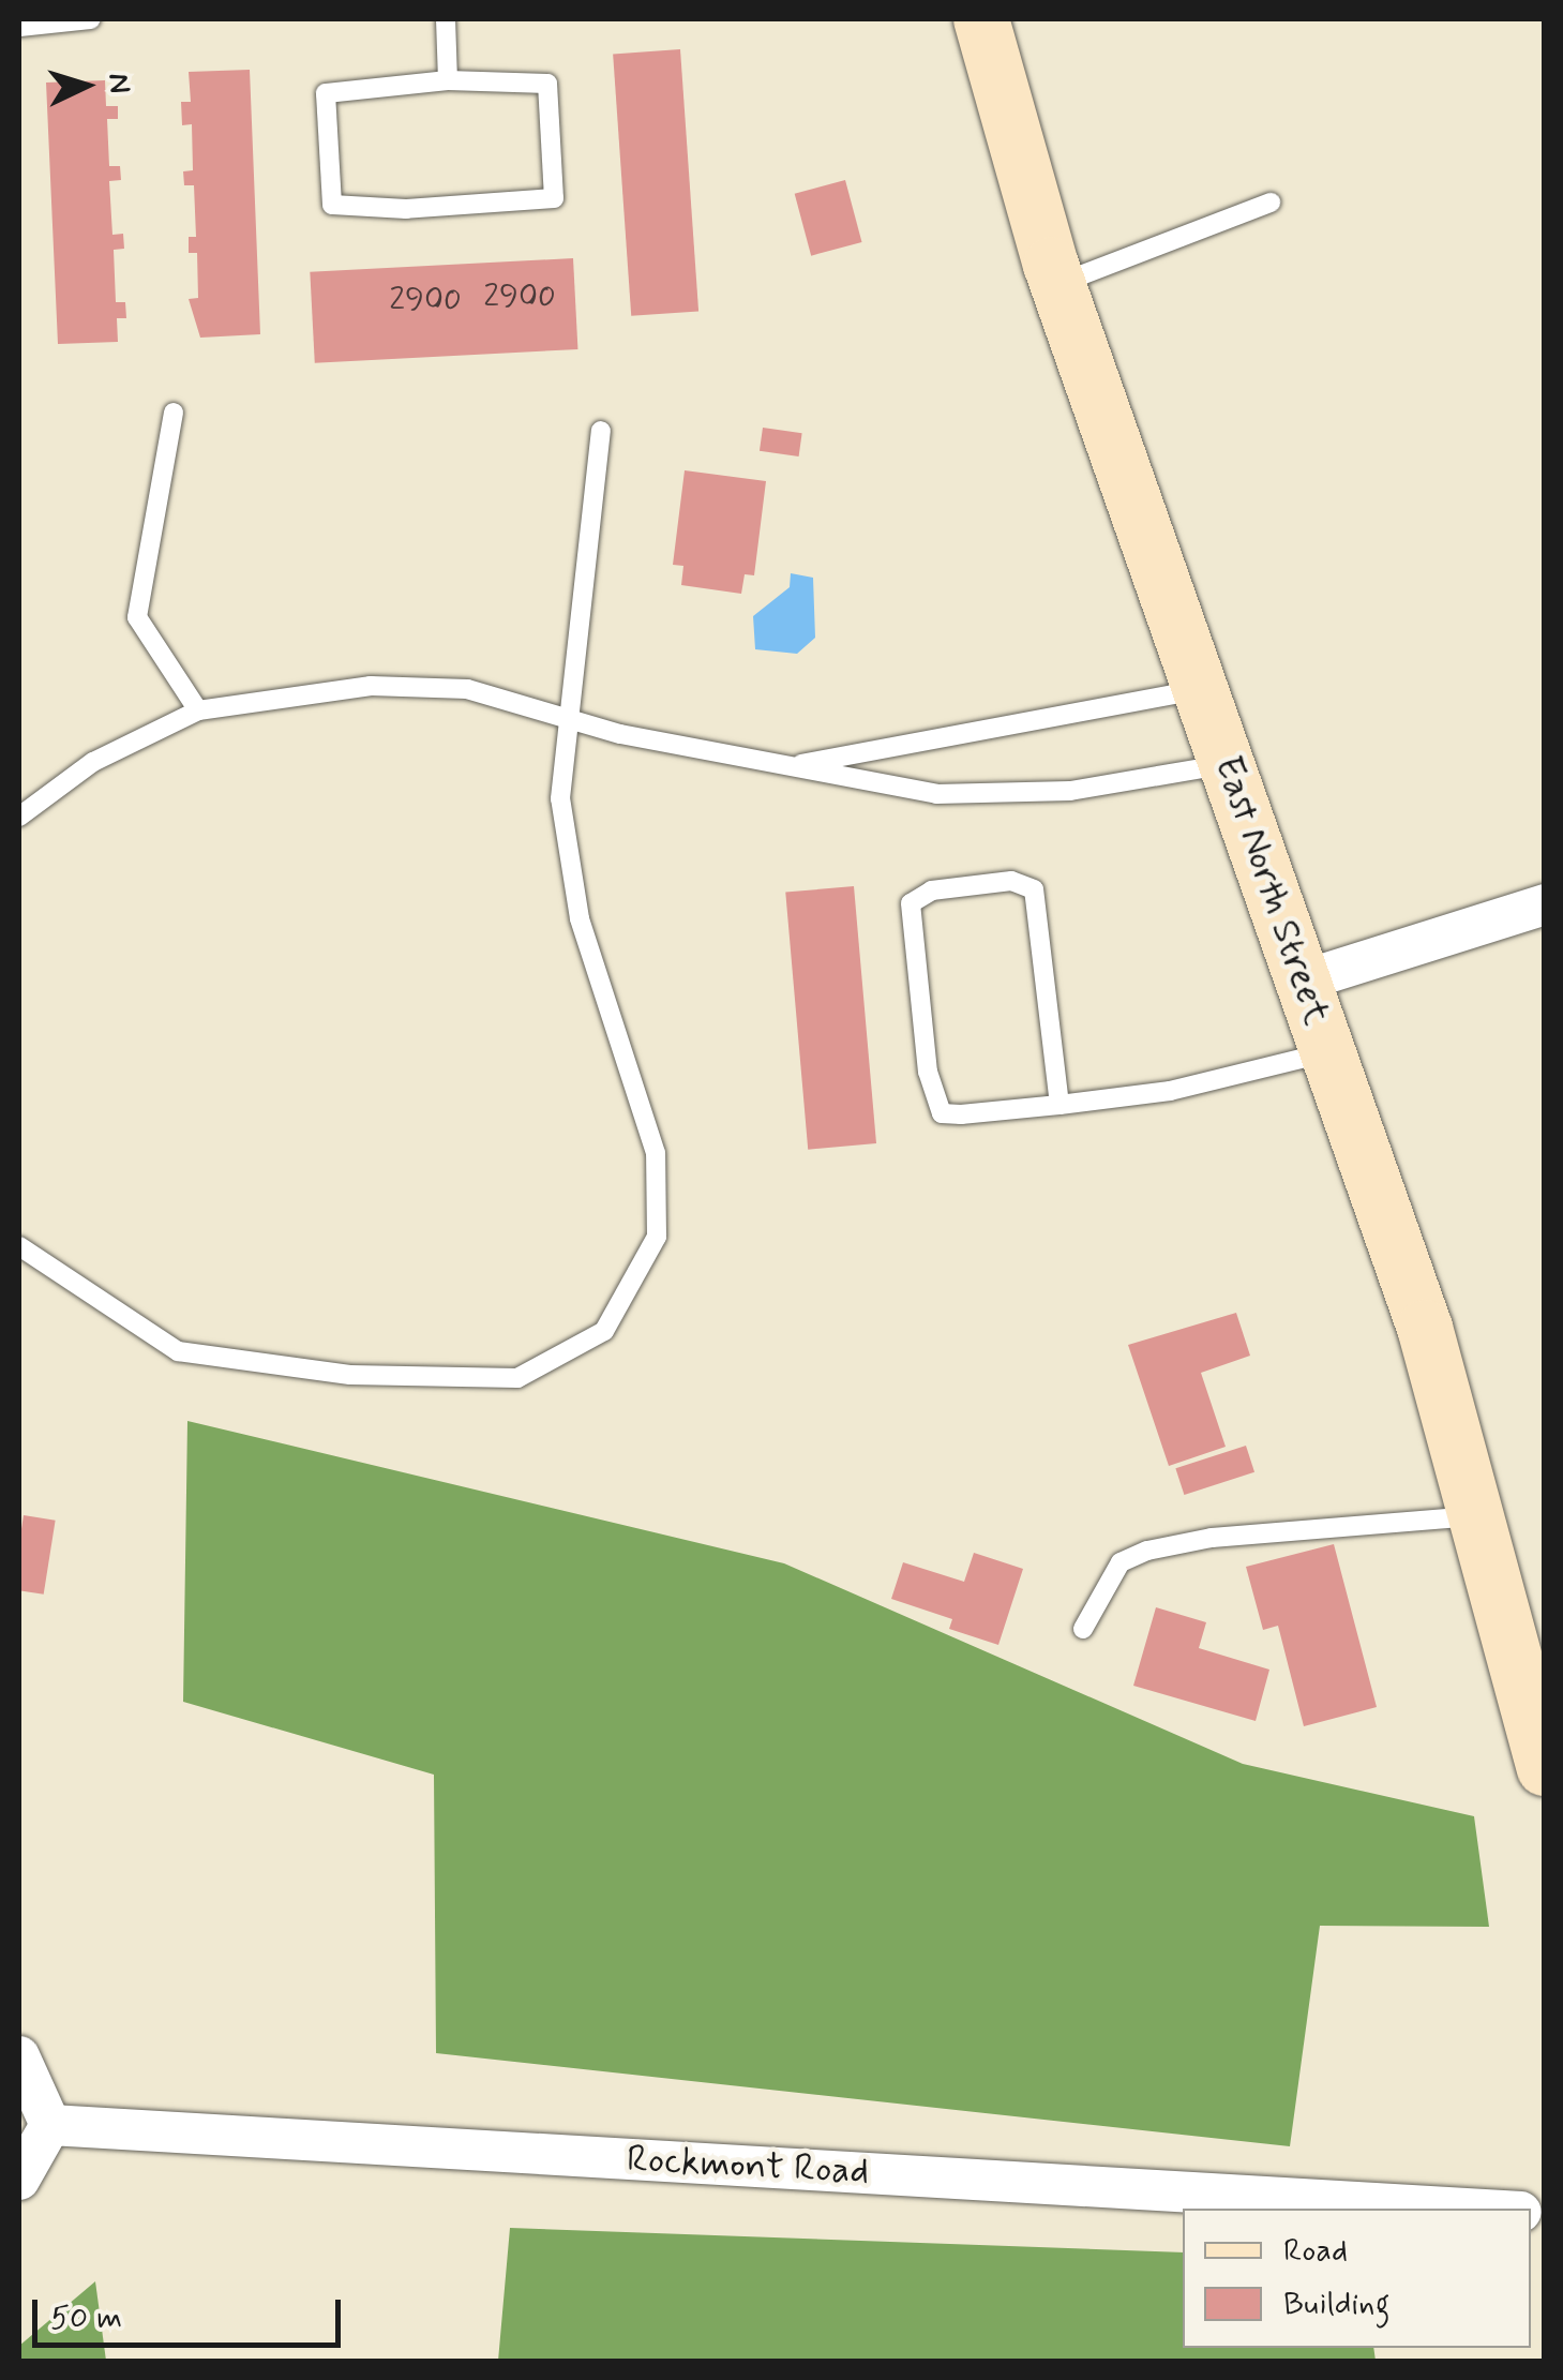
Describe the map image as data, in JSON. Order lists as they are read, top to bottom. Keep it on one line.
{"streets":{"main road":["East North Street"],"street":["Rockmont Road"]},"house_numbers":["2900","2900"],"legend":["Road","Building"],"scale_bar":"50 m","north":"right"}
